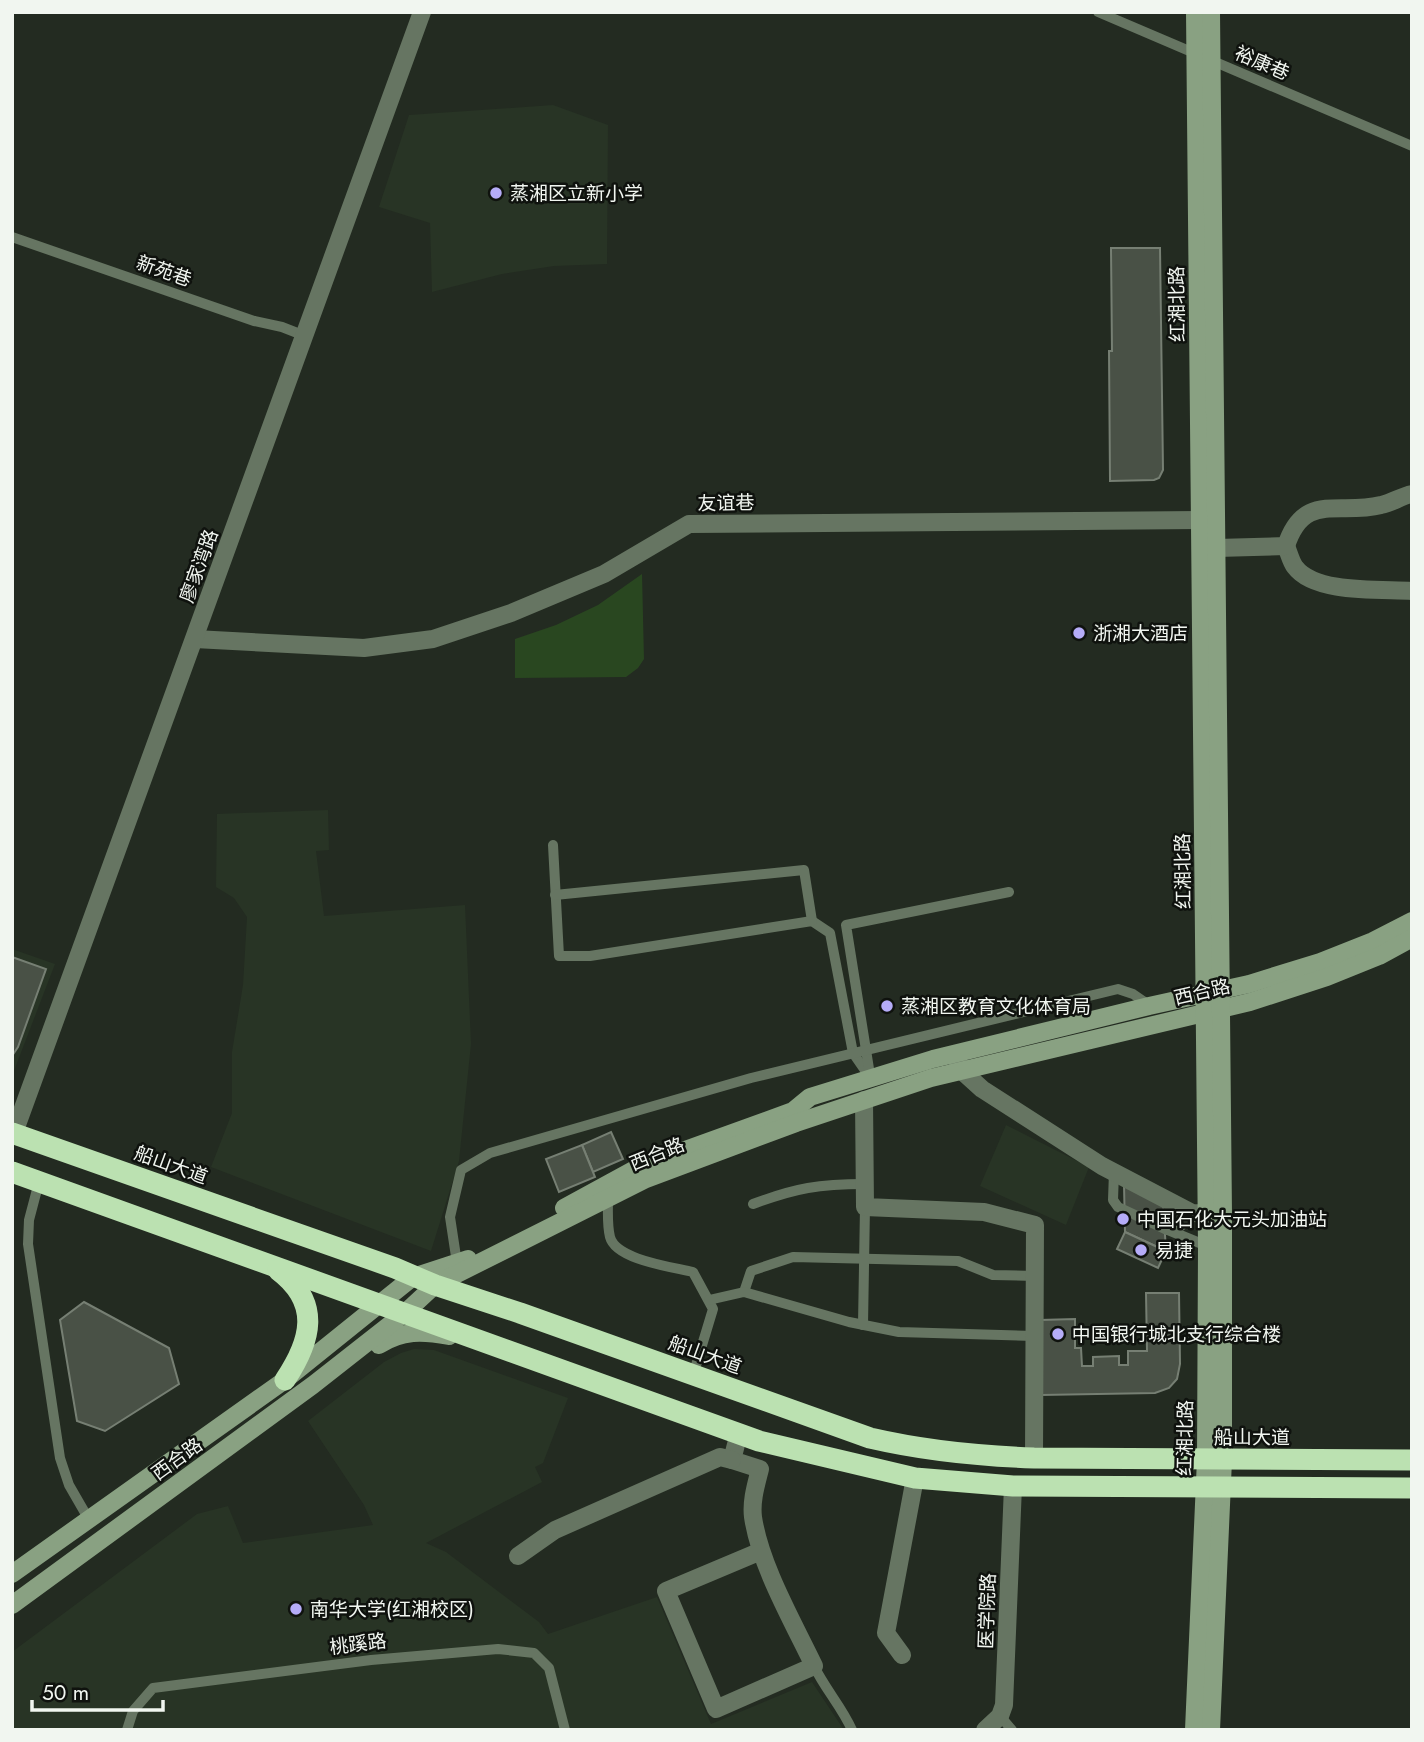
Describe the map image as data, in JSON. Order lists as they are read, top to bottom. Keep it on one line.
{"streets":{"highway":["船山大道"],"main road":["红湘北路","西合路"],"street":["友谊巷","廖家湾路","医学院路"],"lane":["裕康巷","新苑巷","桃蹊路"]},"crossings":[["裕康巷","红湘北路"],["新苑巷","廖家湾路"],["红湘北路","友谊巷"],["红湘北路","西合路"],["红湘北路","船山大道"],["友谊巷","廖家湾路"],["廖家湾路","船山大道"],["西合路","船山大道"]],"places":["蒸湘区立新小学","浙湘大酒店","蒸湘区教育文化体育局","中国石化大元头加油站","易捷","中国银行城北支行综合楼","南华大学(红湘校区)"],"scale_bar":"50 m"}
